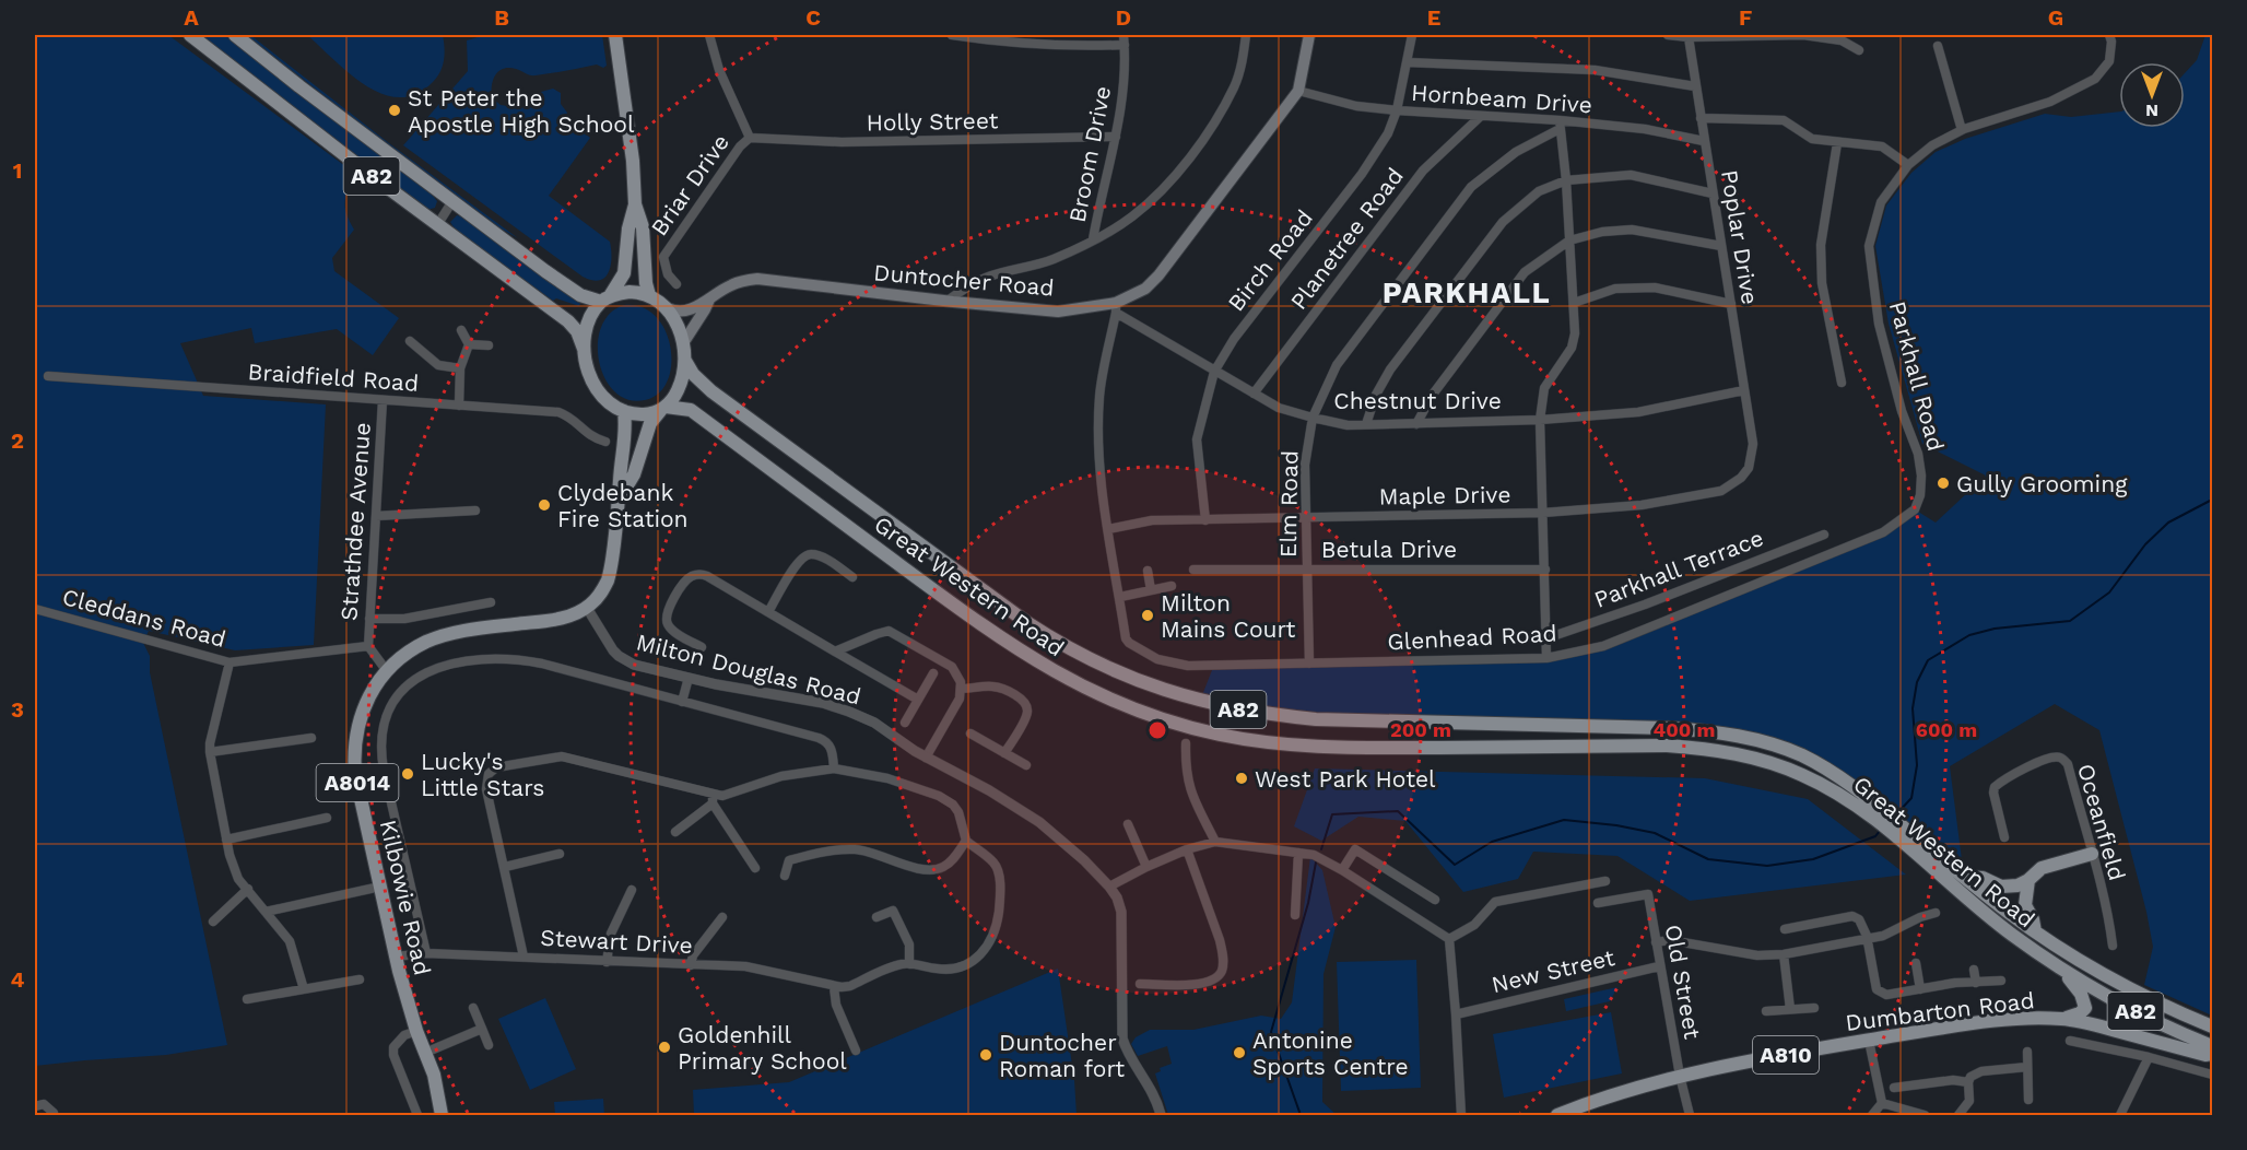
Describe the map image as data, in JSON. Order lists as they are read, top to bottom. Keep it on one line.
{"streets":{"main road":["A82","Duntocher Road","Great Western Road","A8014","Kilbowie Road","Dumbarton Road","A810"],"street":["Hornbeam Drive","Holly Street","Broom Drive","Briar Drive","Poplar Drive","Planetree Road","Birch Road","Parkhall Road","Braidfield Road","Chestnut Drive","Maple Drive","Elm Road","Strathdee Avenue","Betula Drive","Parkhall Terrace","Cleddans Road","Glenhead Road","Milton Douglas Road","Oceanfield","Stewart Drive","New Street","Old Street"]},"crossings":[["Hornbeam Drive","Poplar Drive"],["Hornbeam Drive","Planetree Road"],["Hornbeam Drive","Birch Road"],["Hornbeam Drive","Duntocher Road"],["Hornbeam Drive","Elm Road"],["Holly Street","Broom Drive"],["Holly Street","Briar Drive"],["Broom Drive","Duntocher Road"],["A82","Duntocher Road"],["A82","Great Western Road"],["Poplar Drive","Chestnut Drive"],["Poplar Drive","Maple Drive"],["Planetree Road","Chestnut Drive"],["Birch Road","Chestnut Drive"],["Birch Road","Maple Drive"],["Duntocher Road","Chestnut Drive"],["Duntocher Road","Great Western Road"],["Parkhall Road","Glenhead Road"],["Braidfield Road","Strathdee Avenue"],["Chestnut Drive","Elm Road"],["Maple Drive","Elm Road"],["Elm Road","Betula Drive"],["Elm Road","Glenhead Road"],["Strathdee Avenue","Cleddans Road"],["Milton Douglas Road","Kilbowie Road"],["Kilbowie Road","Stewart Drive"],["New Street","Old Street"],["Old Street","Dumbarton Road"]],"districts":["PARKHALL"],"places":["St Peter the Apostle High School","Gully Grooming","Clydebank Fire Station","Milton Mains Court","Lucky's Little Stars","West Park Hotel","Goldenhill Primary School","Antonine Sports Centre","Duntocher Roman fort"],"north":"bottom","grid":{"columns":["A","B","C","D","E","F","G"],"rows":["1","2","3","4"]},"rings":["200 m","400 m","600 m"]}
